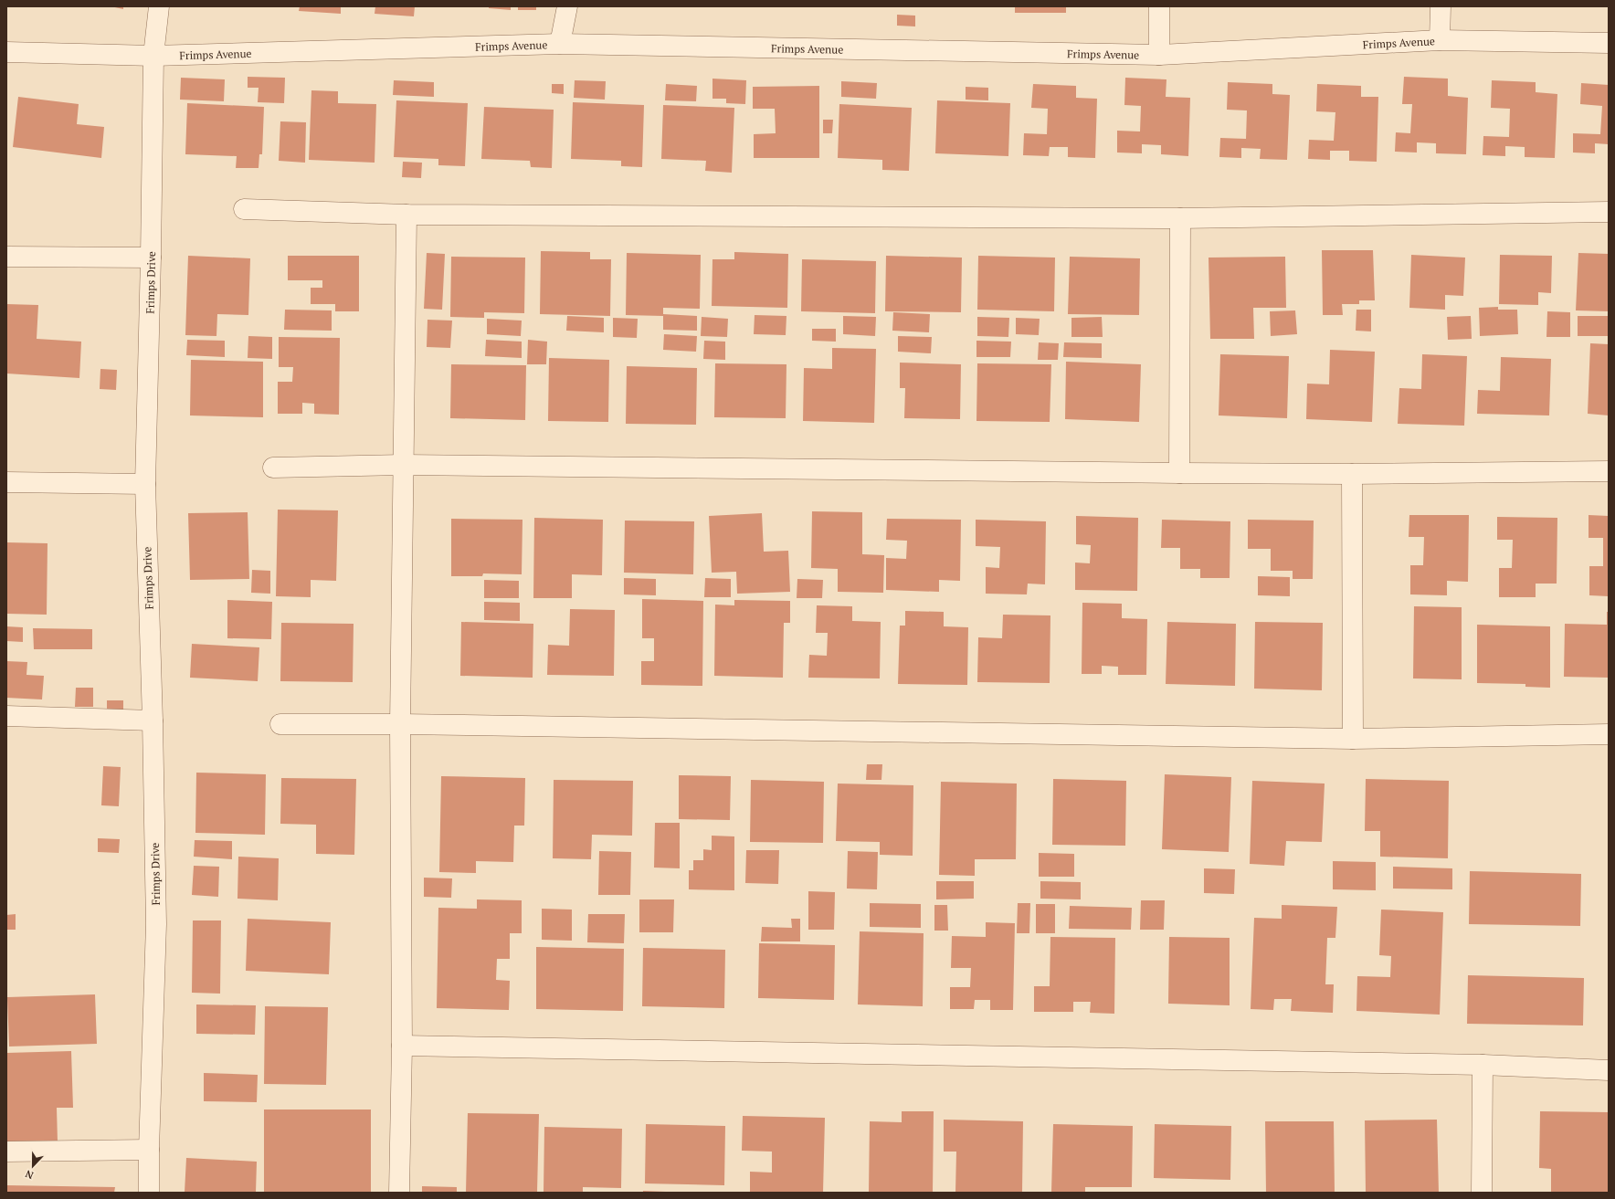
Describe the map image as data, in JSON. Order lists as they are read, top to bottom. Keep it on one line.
{"streets":{"street":["Frimps Avenue","Frimps Drive"]},"crossings":[["Frimps Avenue","Frimps Drive"]],"north":"bottom"}
